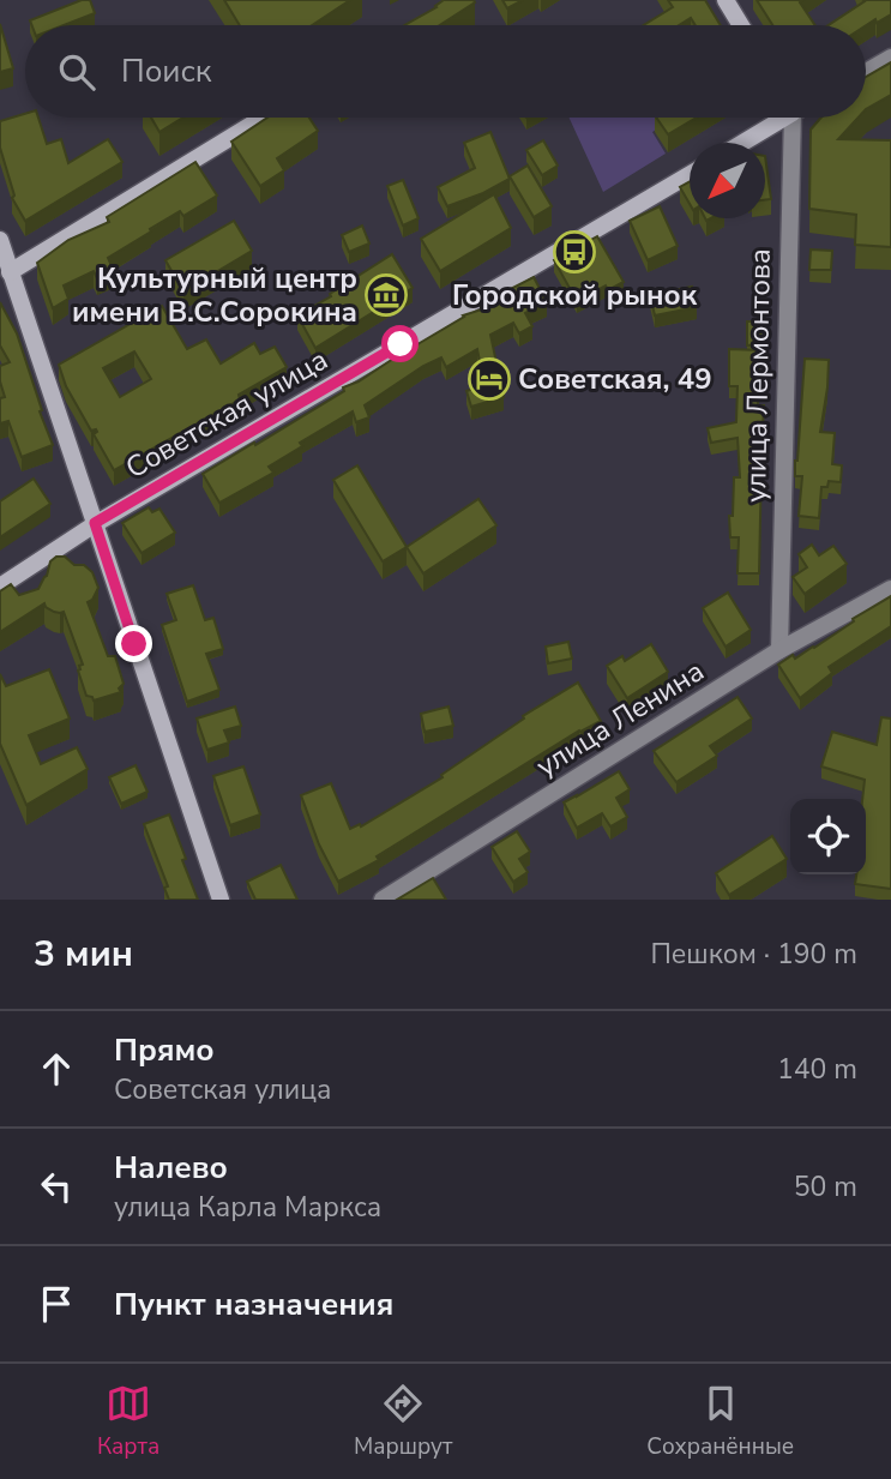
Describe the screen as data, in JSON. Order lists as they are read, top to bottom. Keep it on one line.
{"streets":{"main road":["Советская улица"],"street":["улица Лермонтова","улица Ленина"]},"crossings":[["улица Лермонтова","улица Ленина"]],"places":{"bus stop":["Городской рынок"],"museum":["Культурный центр имени В.С.Сорокина"],"hotel":["Советская, 49"]},"north":"bottom left","page":{"search":"Поиск","heading":["3 мин","Пешком · 190 m"],"list":[["Прямо","Советская улица","140 m"],["Налево","улица Карла Маркса","50 m"],"Пункт назначения"],"nav":["Карта","Маршрут","Сохранённые"]}}
